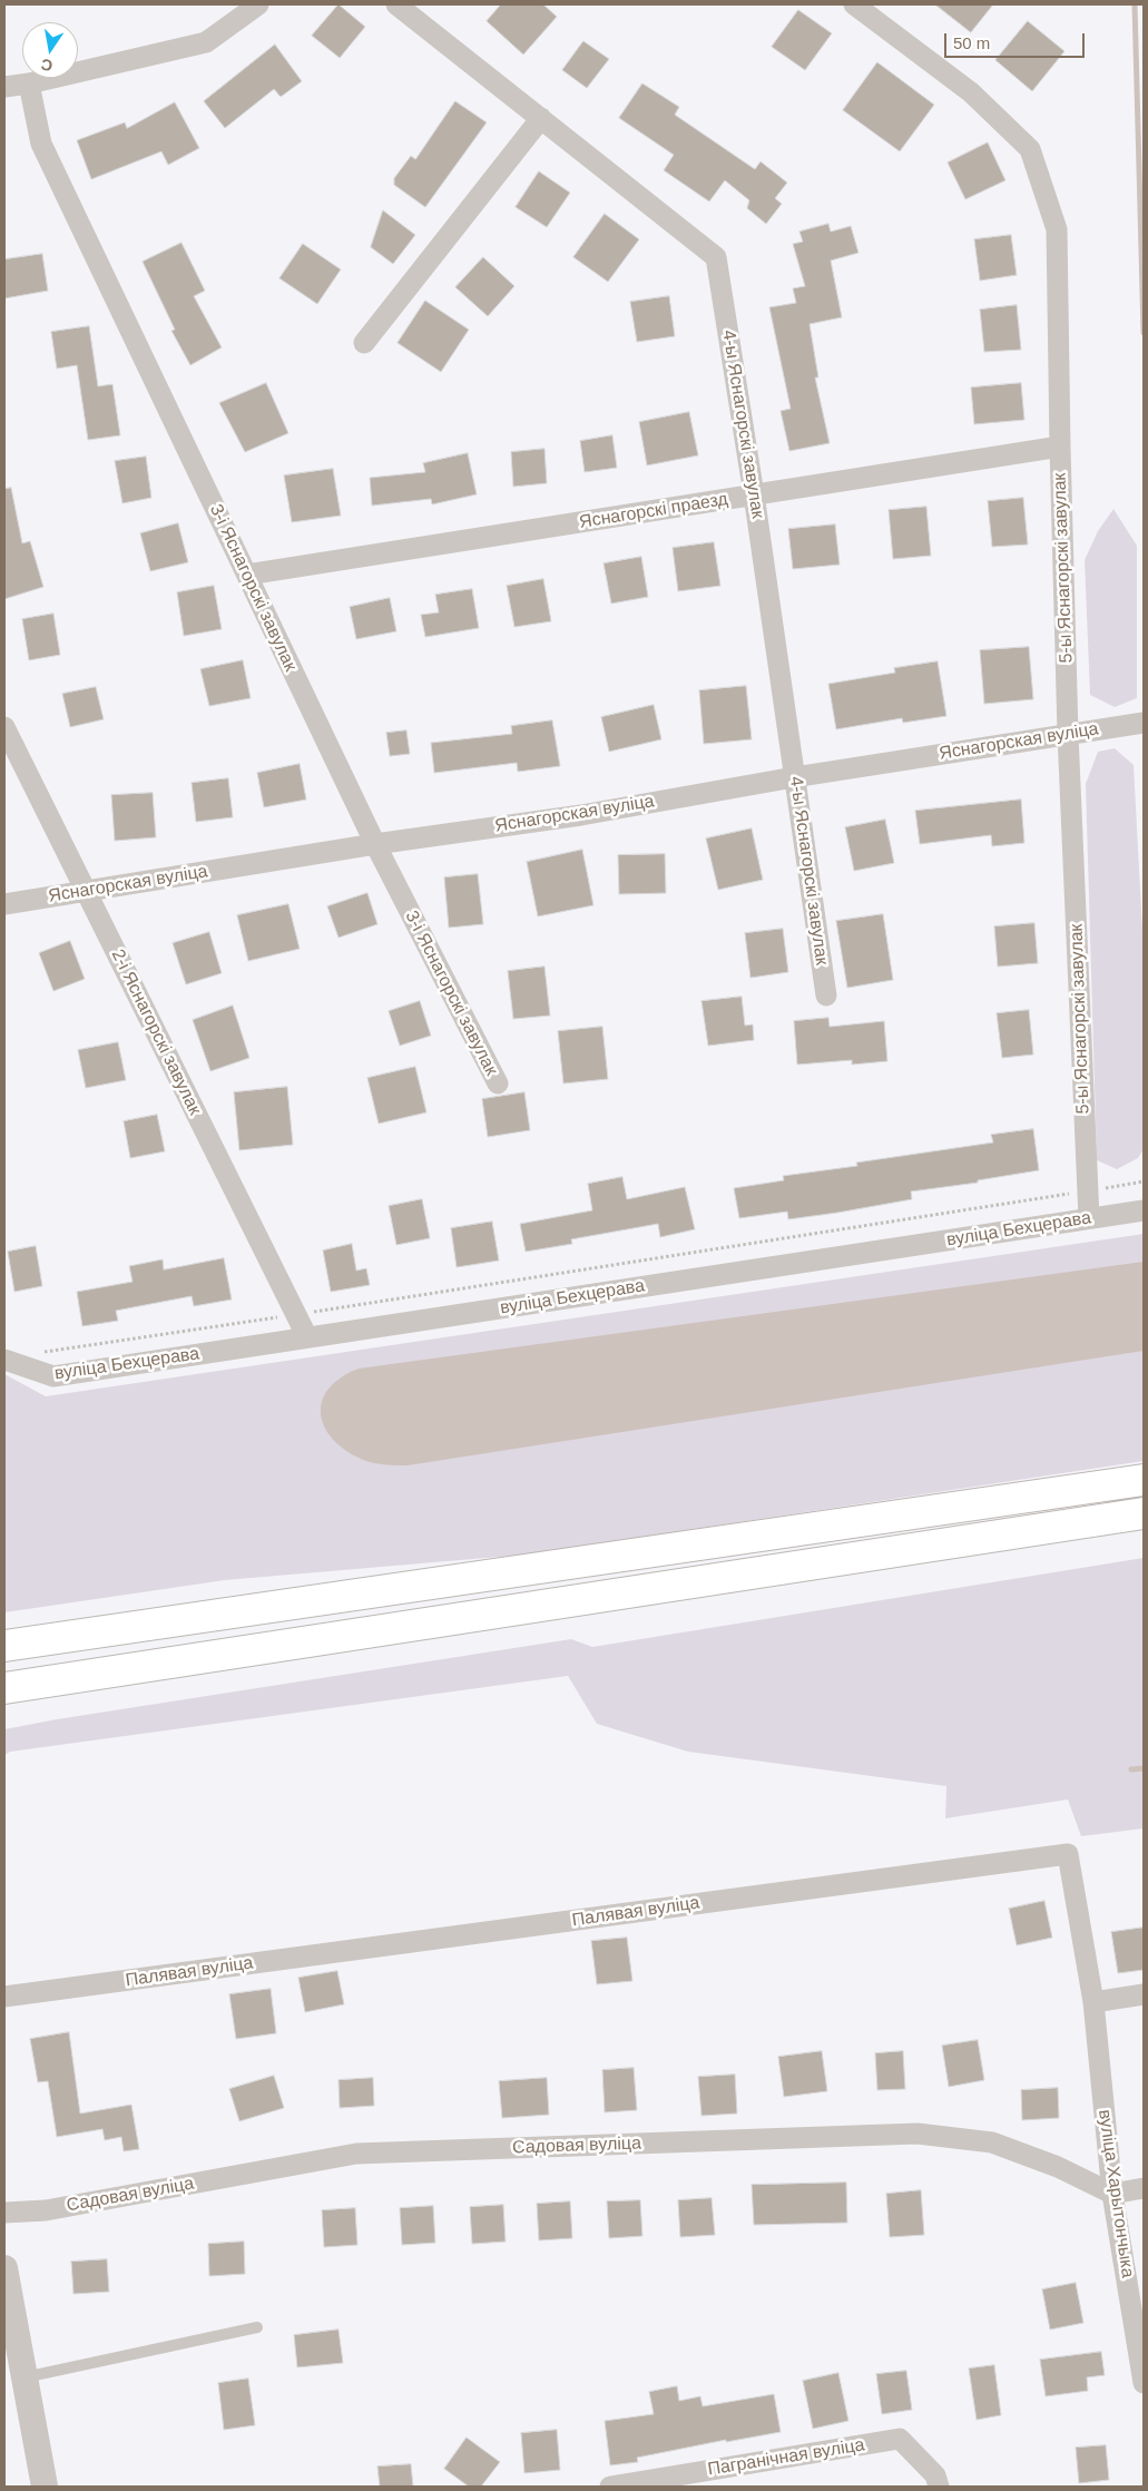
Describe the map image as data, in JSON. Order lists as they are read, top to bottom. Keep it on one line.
{"streets":{"street":["4-ы Яснагорскі завулак","Яснагорскі праезд","5-ы Яснагорскі завулак","3-і Яснагорскі завулак","Яснагорская вуліца","2-і Яснагорскі завулак","вуліца Бехцерава","Палявая вуліца","Садовая вуліца","вуліца Харытончыка","Пагранічная вуліца"]},"crossings":[["4-ы Яснагорскі завулак","Яснагорскі праезд"],["4-ы Яснагорскі завулак","Яснагорская вуліца"],["Яснагорскі праезд","5-ы Яснагорскі завулак"],["Яснагорскі праезд","3-і Яснагорскі завулак"],["5-ы Яснагорскі завулак","Яснагорская вуліца"],["5-ы Яснагорскі завулак","вуліца Бехцерава"],["3-і Яснагорскі завулак","Яснагорская вуліца"],["Яснагорская вуліца","2-і Яснагорскі завулак"],["2-і Яснагорскі завулак","вуліца Бехцерава"],["Палявая вуліца","вуліца Харытончыка"],["Садовая вуліца","вуліца Харытончыка"]],"scale_bar":"50 m","north":"bottom"}
